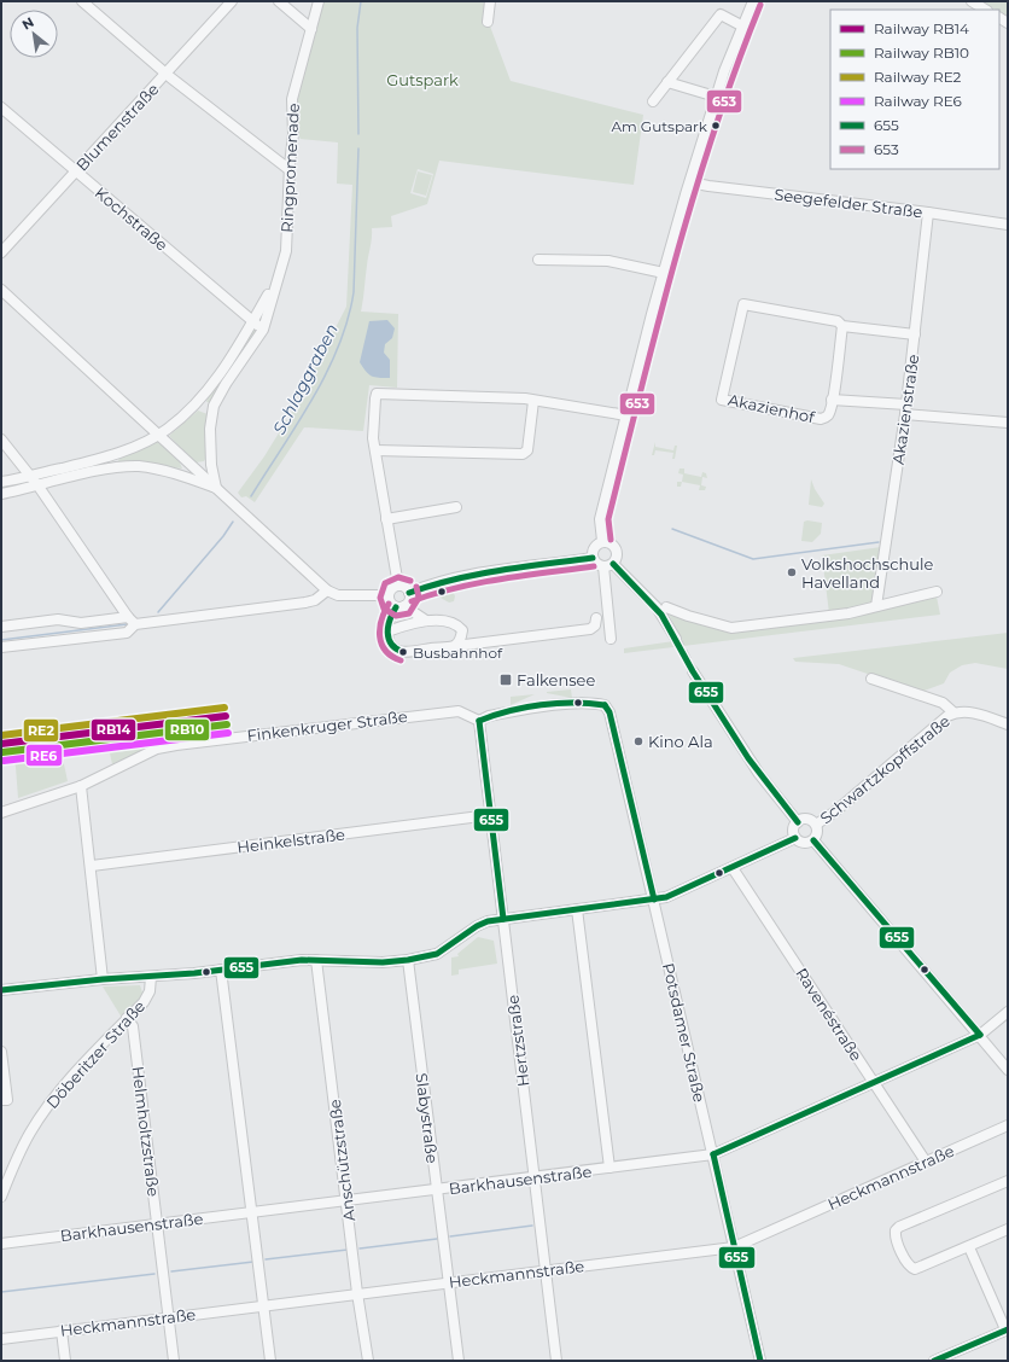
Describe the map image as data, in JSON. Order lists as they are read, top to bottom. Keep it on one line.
{"streets":{"street":["Blumenstraße","Ringpromenade","Seegefelder Straße","Kochstraße","Akazienhof","Akazienstraße","Finkenkruger Straße","Schwartzkopffstraße","Heinkelstraße","Ravenéstraße","Potsdamer Straße","Hertzstraße","Döberitzer Straße","Slabystraße","Helmholtzstraße","Anschützstraße","Heckmannstraße","Barkhausenstraße"]},"crossings":[["Blumenstraße","Kochstraße"],["Ringpromenade","Kochstraße"],["Seegefelder Straße","Akazienstraße"],["Akazienhof","Akazienstraße"],["Finkenkruger Straße","Potsdamer Straße"],["Finkenkruger Straße","Hertzstraße"],["Heinkelstraße","Hertzstraße"],["Ravenéstraße","Heckmannstraße"],["Ravenéstraße","Barkhausenstraße"],["Potsdamer Straße","Hertzstraße"],["Potsdamer Straße","Heckmannstraße"],["Potsdamer Straße","Barkhausenstraße"],["Hertzstraße","Heckmannstraße"],["Hertzstraße","Barkhausenstraße"],["Döberitzer Straße","Helmholtzstraße"],["Slabystraße","Heckmannstraße"],["Slabystraße","Barkhausenstraße"],["Helmholtzstraße","Heckmannstraße"],["Helmholtzstraße","Barkhausenstraße"],["Anschützstraße","Heckmannstraße"],["Anschützstraße","Barkhausenstraße"]],"water":["Schlaggraben"],"parks":["Gutspark"],"places":{"other":["Am Gutspark","Volkshochschule Havelland","Busbahnhof","Kino Ala"],"transit":["Falkensee"]},"lines":["transit line 653","transit line 655","rail line RE2","rail line RB14","rail line RB10","rail line RE6"],"legend":["Railway RB14","Railway RB10","Railway RE2","Railway RE6","655","653"],"north":"top left"}
